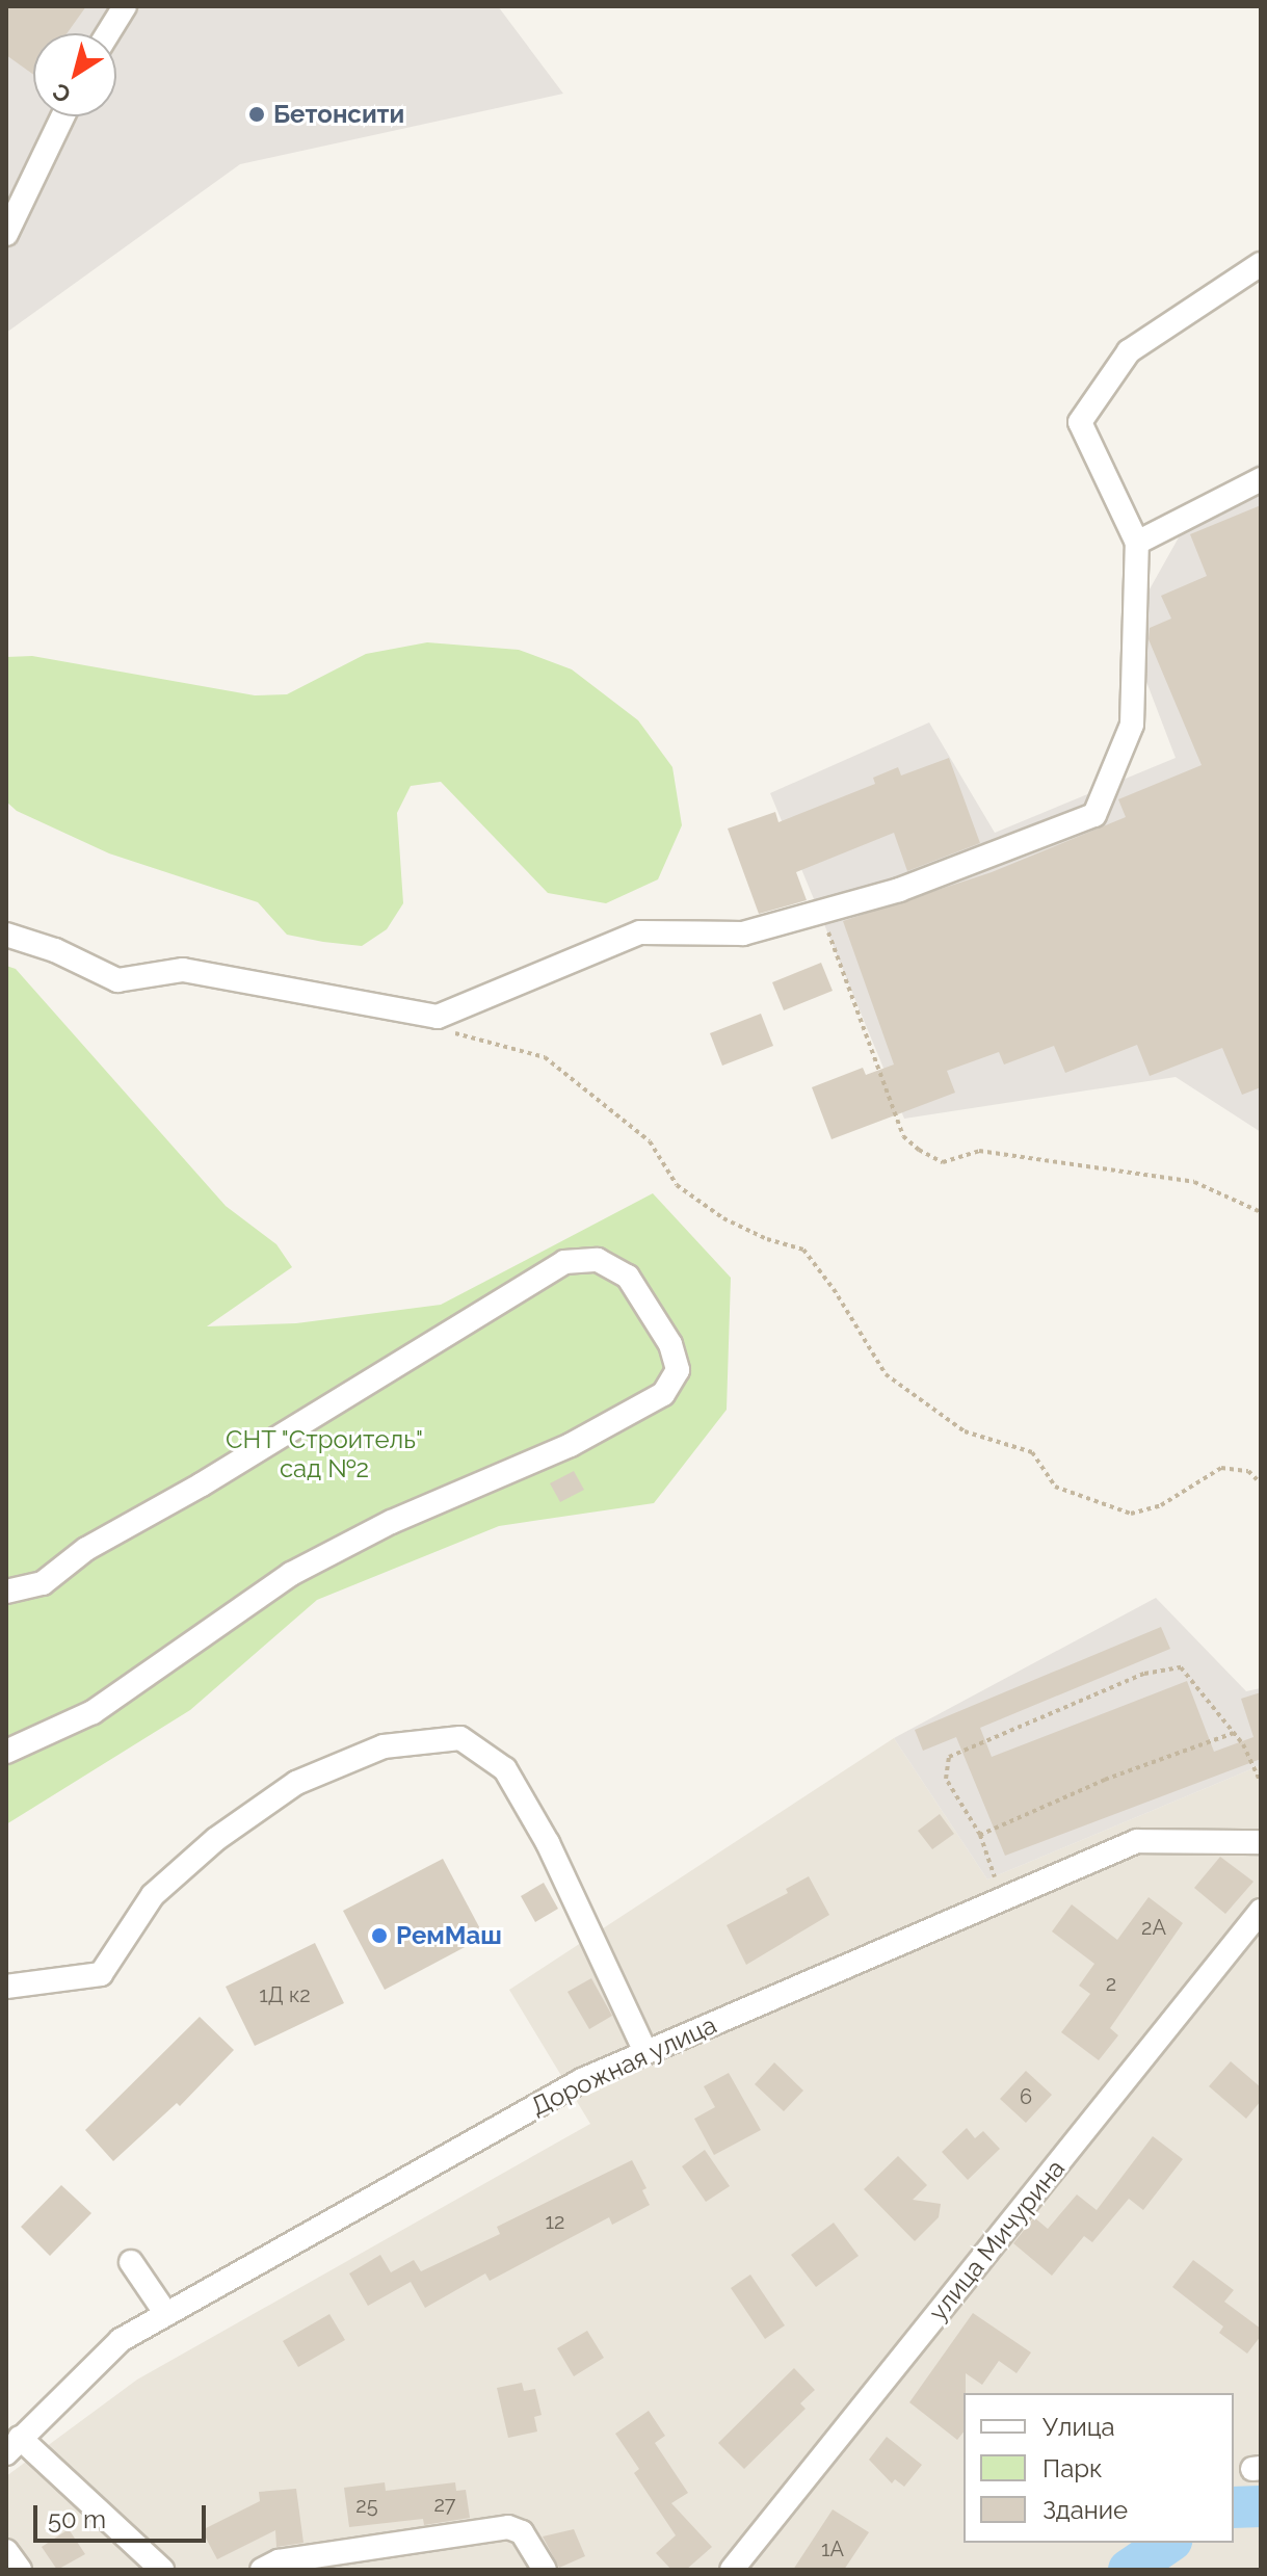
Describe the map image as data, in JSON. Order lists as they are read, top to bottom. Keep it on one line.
{"streets":{"street":["Дорожная улица","улица Мичурина"]},"parks":["СНТ \"Строитель\" сад №2"],"places":["Бетонсити","РемМаш"],"house_numbers":["2А","2","1Д к2","6","12","27","25","1А"],"legend":["Улица","Парк","Здание"],"scale_bar":"50 m","north":"bottom left"}
